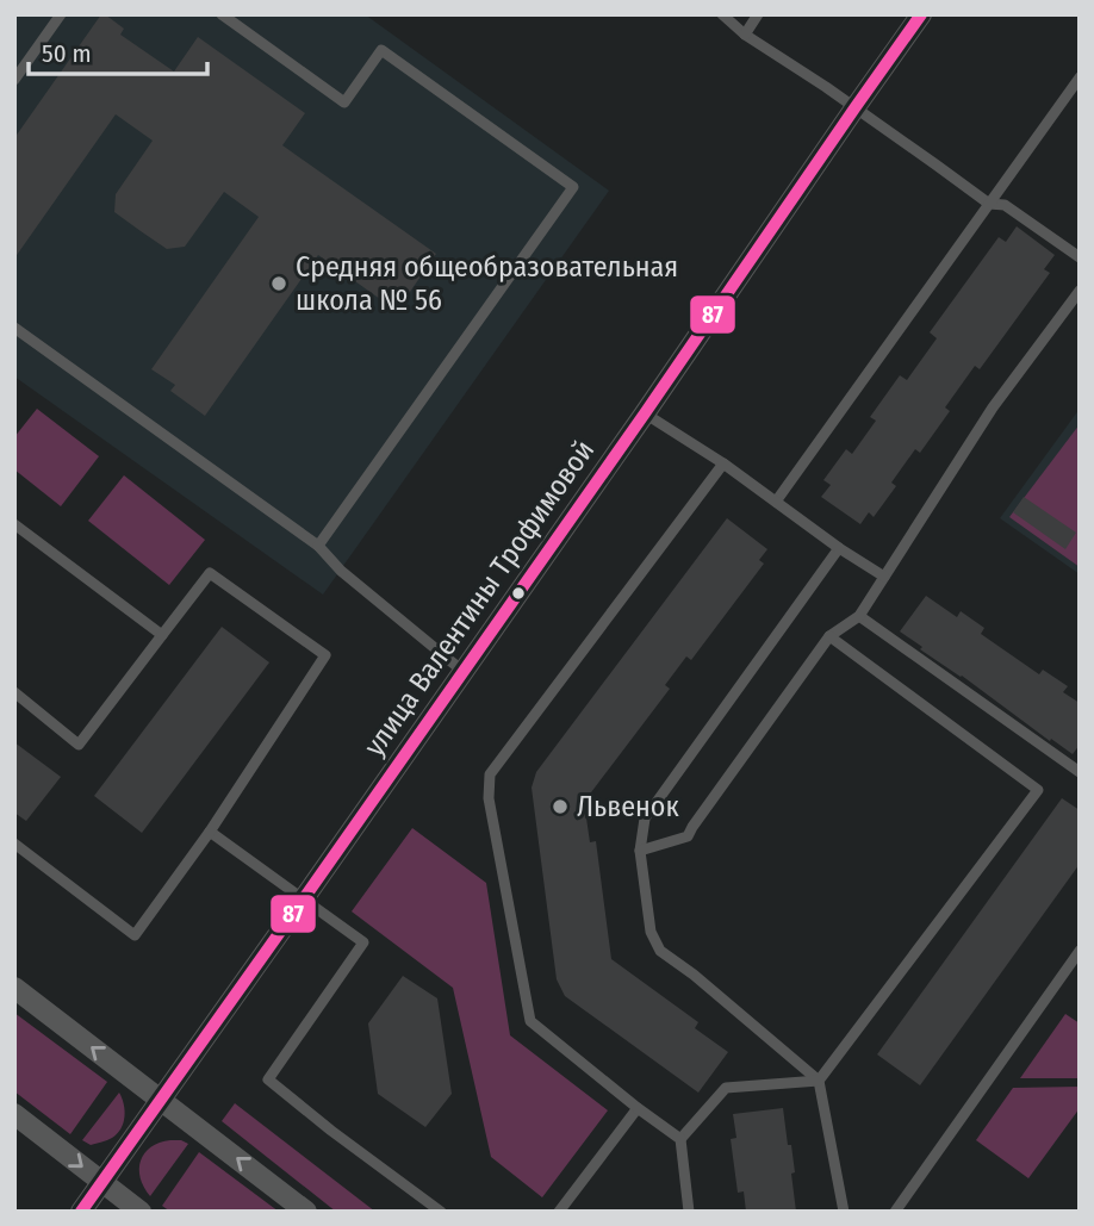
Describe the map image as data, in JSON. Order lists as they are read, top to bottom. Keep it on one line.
{"streets":{"street":["улица Валентины Трофимовой"]},"places":["Средняя общеобразовательная школа № 56","Львенок"],"lines":["transit line 87"],"scale_bar":"50 m"}
